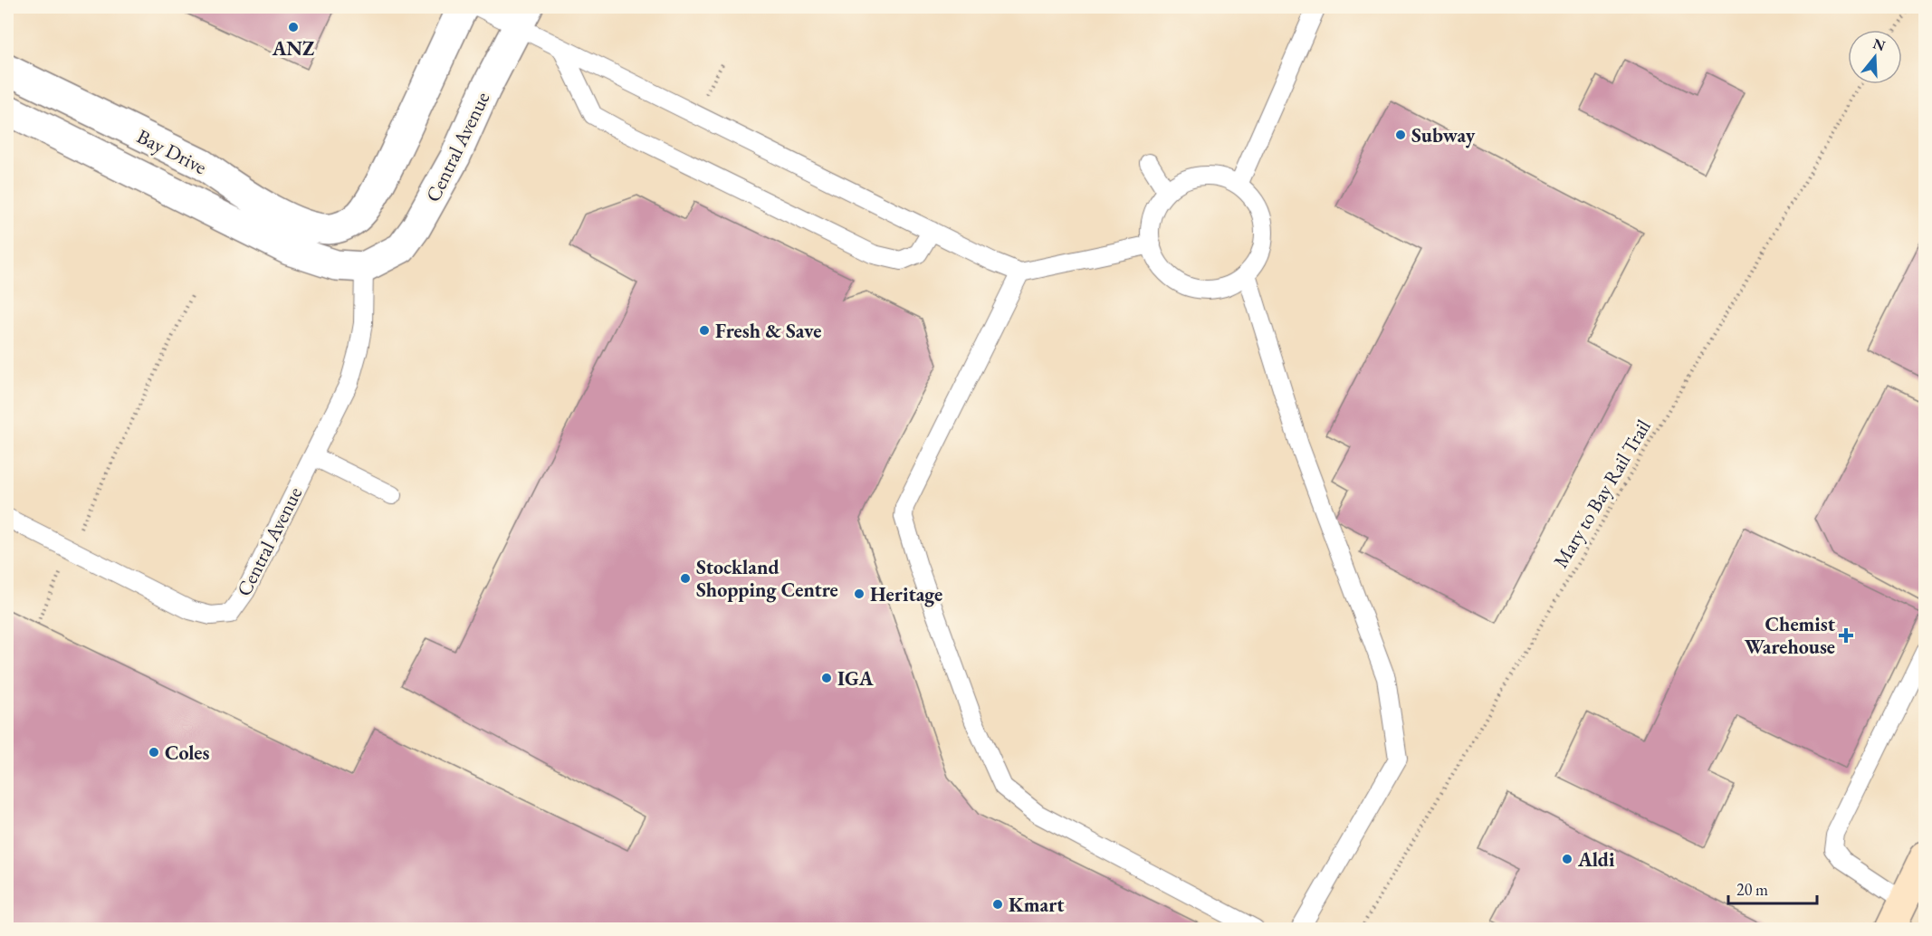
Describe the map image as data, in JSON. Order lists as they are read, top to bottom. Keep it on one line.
{"streets":{"street":["Central Avenue","Bay Drive"],"path":["Mary to Bay Rail Trail"]},"crossings":[["Central Avenue","Bay Drive"]],"places":{"other":["ANZ","Subway","Fresh & Save","Stockland Shopping Centre","Heritage","IGA","Coles","Aldi","Kmart"],"health":["Chemist Warehouse"]},"scale_bar":"20 m","north":"top"}
